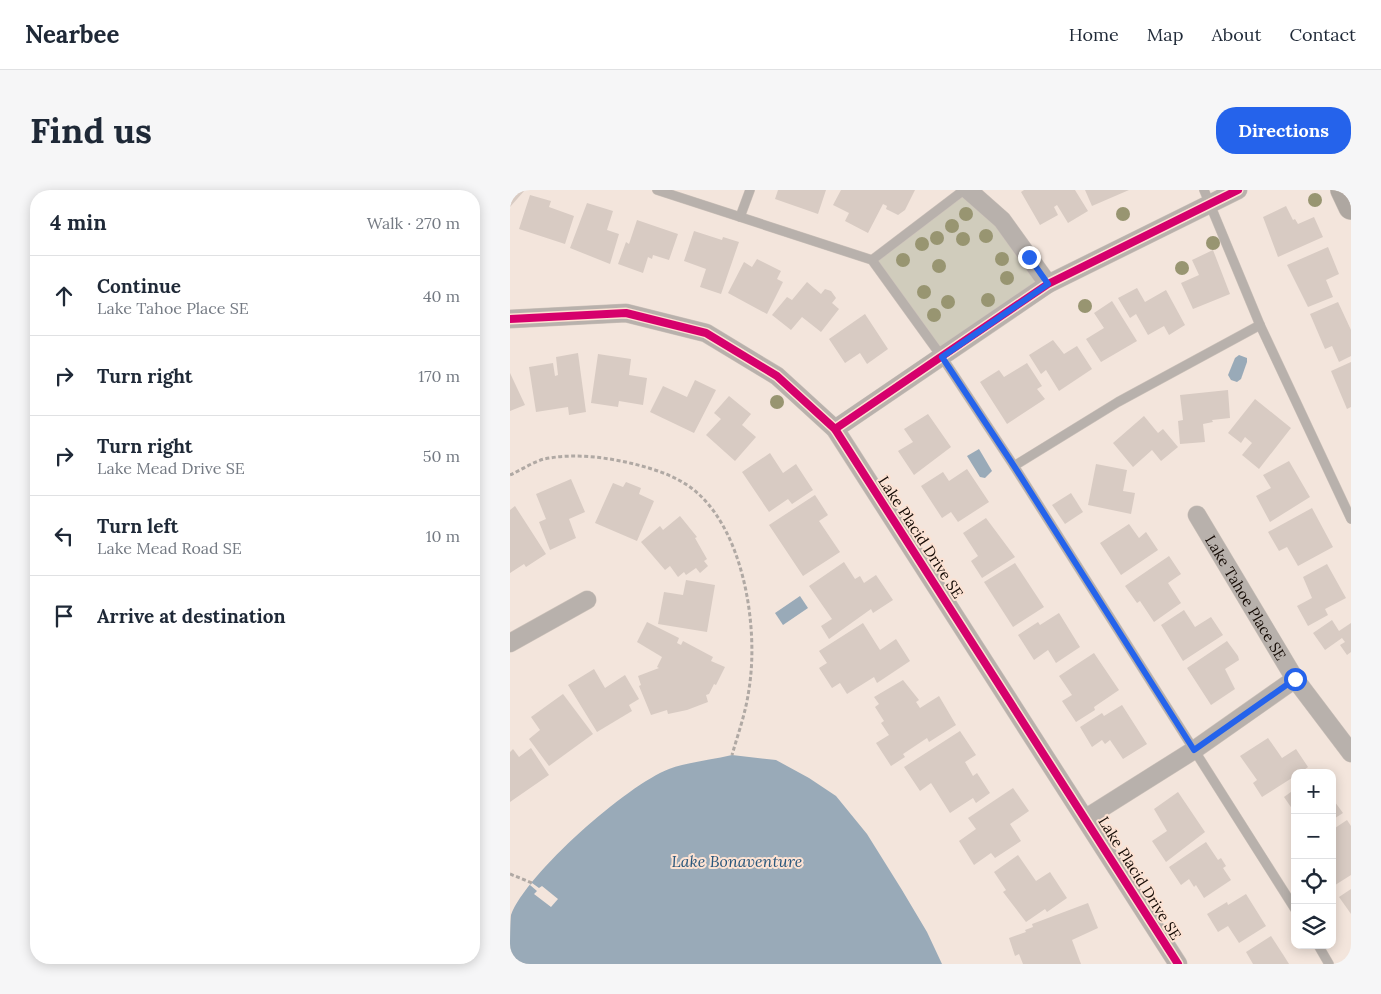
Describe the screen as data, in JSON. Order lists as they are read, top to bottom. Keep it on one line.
{"streets":{"street":["Lake Placid Drive SE","Lake Tahoe Place SE"]},"water":["Lake Bonaventure"],"page":{"header":"Nearbee","nav":["Home","Map","About","Contact"],"buttons":"Directions","title":"Find us","heading":["4 min","Walk · 270 m"],"list":[["Continue","Lake Tahoe Place SE","40 m"],["Turn right","170 m"],["Turn right","Lake Mead Drive SE","50 m"],["Turn left","Lake Mead Road SE","10 m"],"Arrive at destination"],"map_buttons":["+","−"]}}
